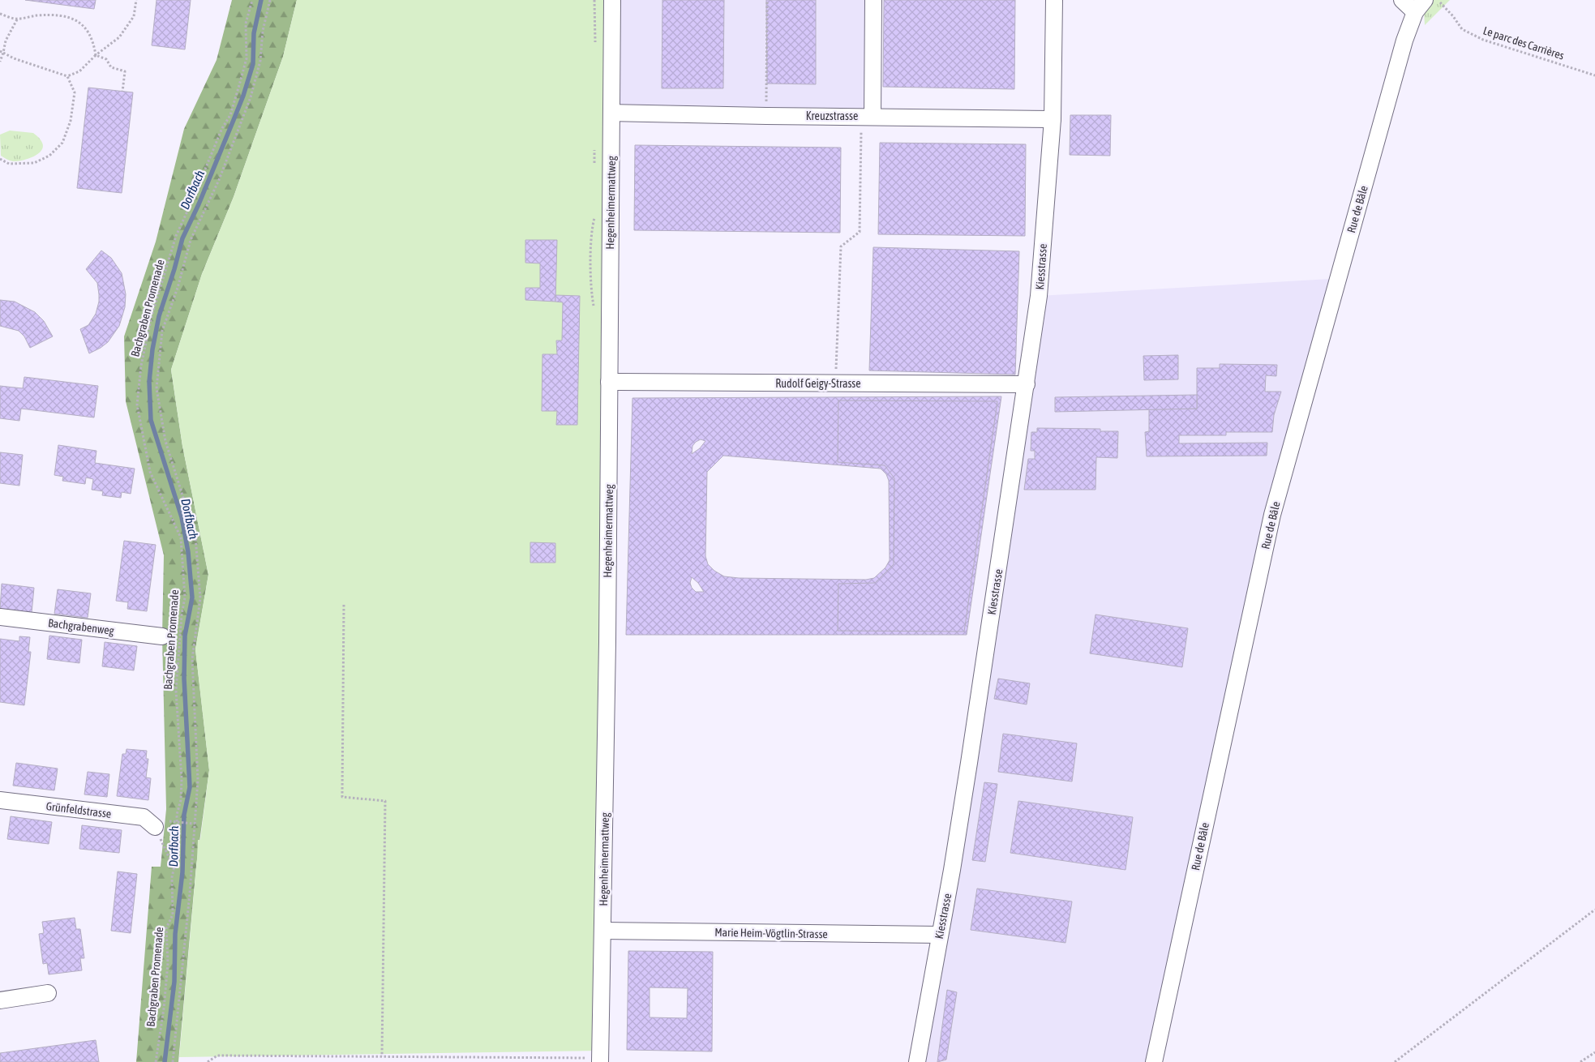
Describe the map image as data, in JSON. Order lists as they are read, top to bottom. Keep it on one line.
{"streets":{"street":["Kreuzstrasse","Hegenheimermattweg","Rue de Bâle","Kiesstrasse","Rudolf Geigy-Strasse","Bachgrabenweg","Grünfeldstrasse","Marie Heim-Vögtlin-Strasse"],"path":["Le parc des Carrières","Bachgraben Promenade"]},"crossings":[["Kreuzstrasse","Hegenheimermattweg"],["Kreuzstrasse","Kiesstrasse"],["Hegenheimermattweg","Rudolf Geigy-Strasse"],["Hegenheimermattweg","Marie Heim-Vögtlin-Strasse"],["Kiesstrasse","Rudolf Geigy-Strasse"],["Kiesstrasse","Marie Heim-Vögtlin-Strasse"]],"water":["Dorfbach"]}
